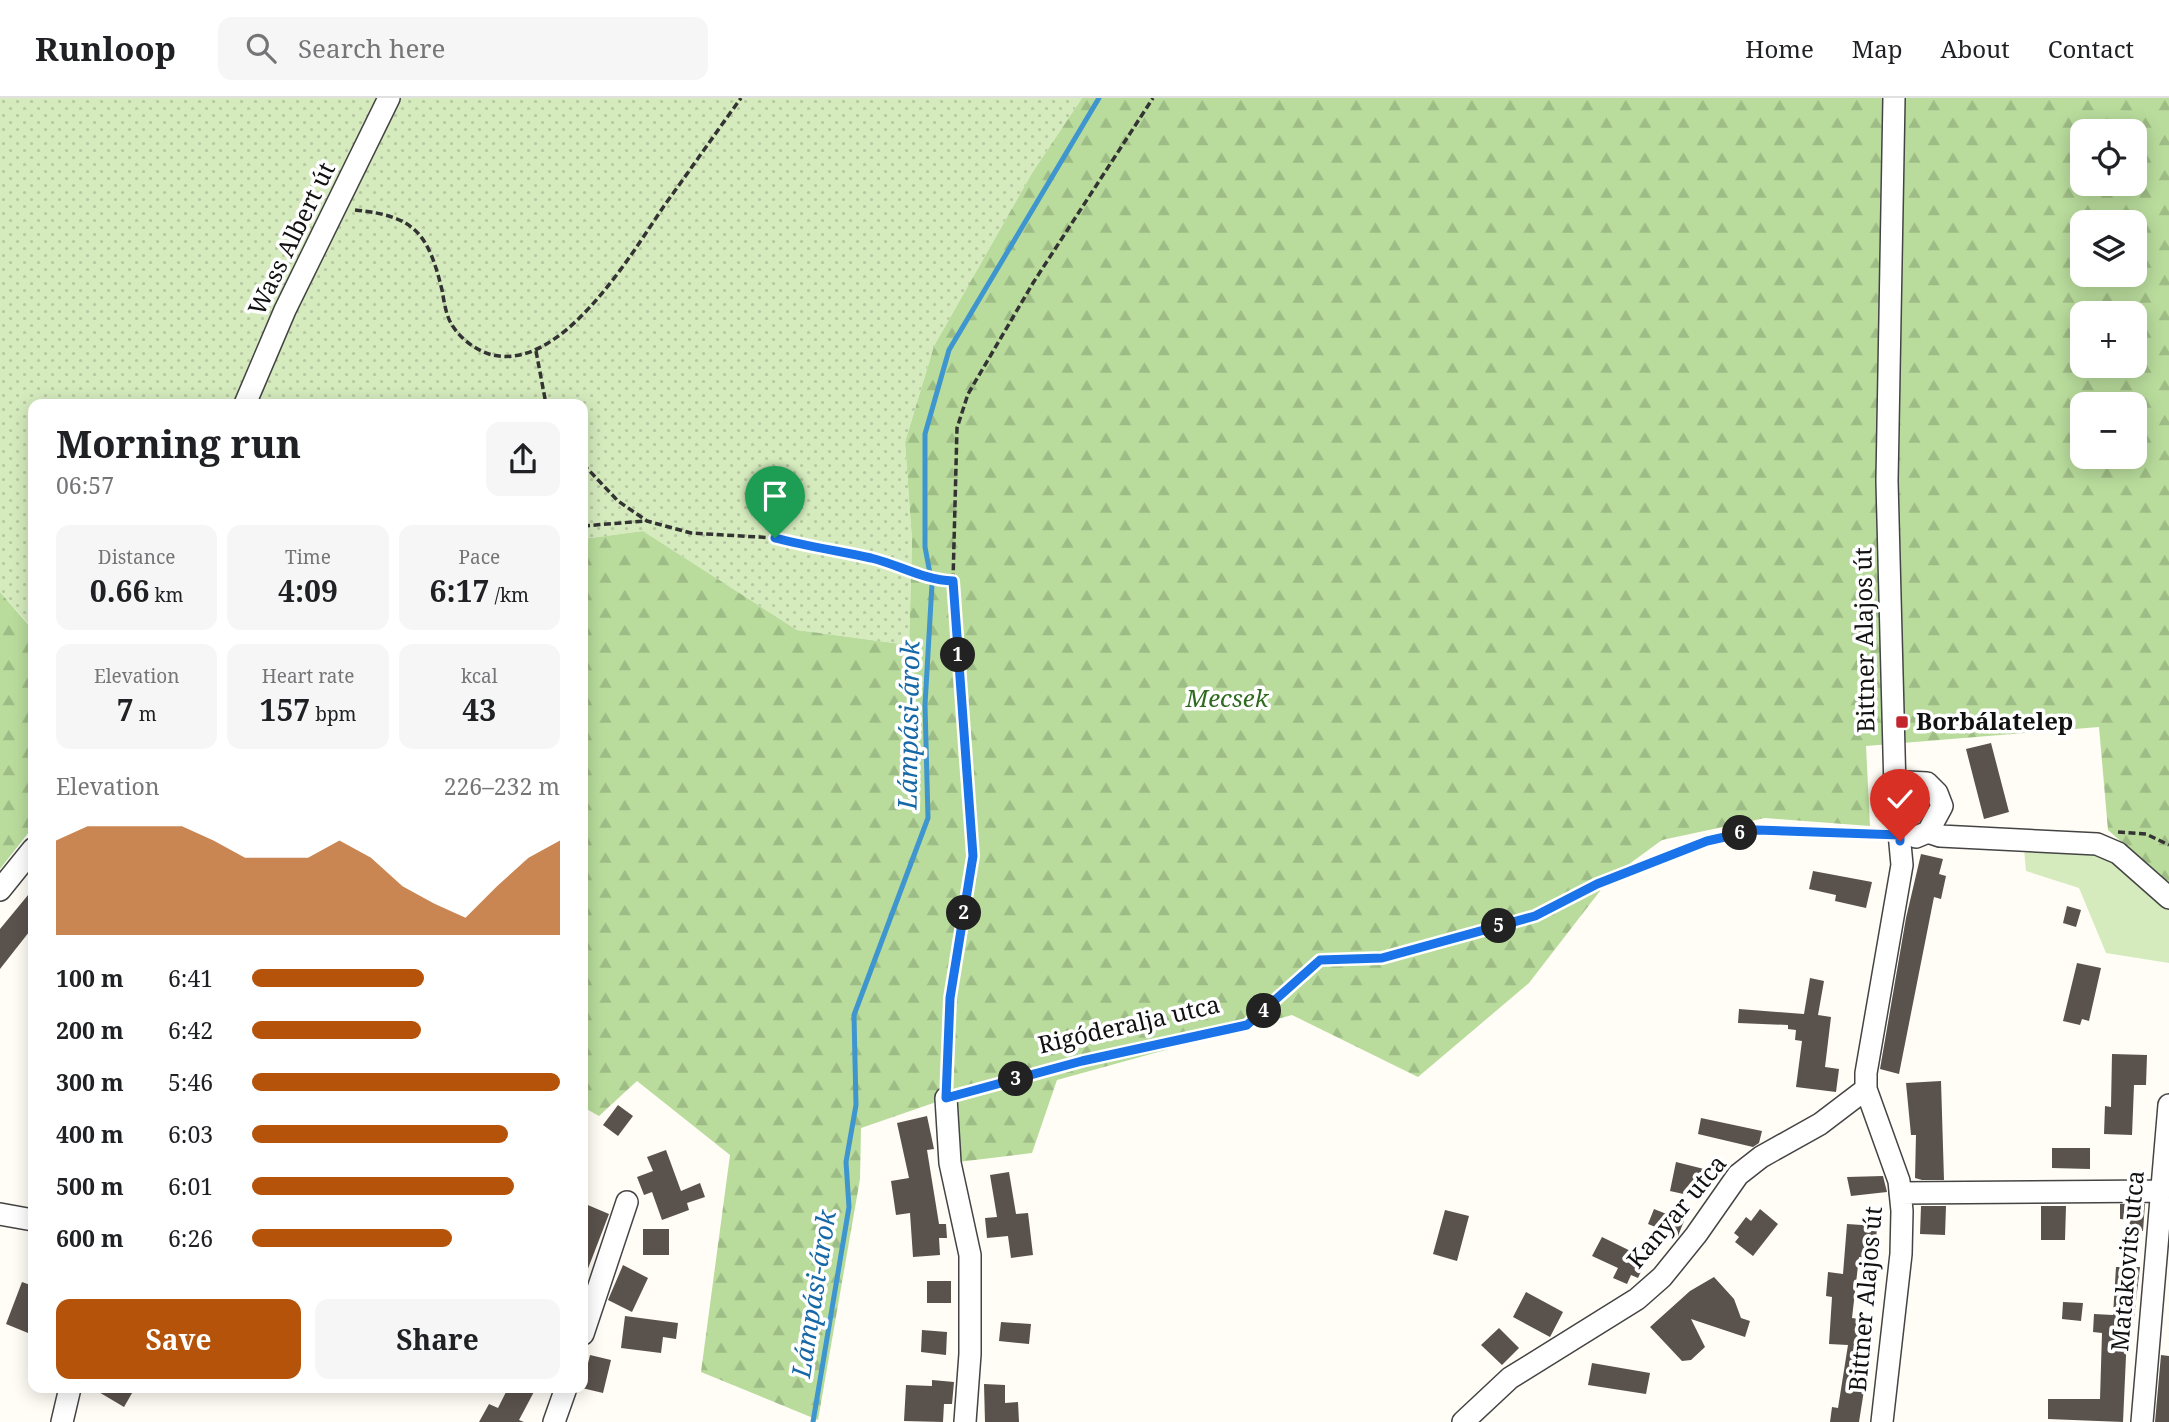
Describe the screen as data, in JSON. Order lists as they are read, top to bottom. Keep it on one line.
{"streets":{"street":["Wass Albert út","Bittner Alajos út","Kanyar utca","Matakovits utca"],"path":["Rigóderalja utca"]},"crossings":[["Bittner Alajos út","Rigóderalja utca"],["Bittner Alajos út","Kanyar utca"]],"water":["Lámpási-árok"],"parks":["Mecsek"],"places":{"transit":["Borbálatelep"]},"page":{"header":"Runloop","search":"Search here","nav":["Home","Map","About","Contact"],"map_buttons":["+","−"],"heading":["Morning run","06:57"],"stats":[["Distance","0.66 km"],["Time","4:09"],["Pace","6:17 /km"],["Elevation","7 m"],["Heart rate","157 bpm"],["kcal","43"]],"pins":["1","6","2","5","4","3"],"chart":["Elevation","226–232 m"],"list":[{"name":"100 m","note":"6:41"},{"name":"200 m","note":"6:42"},{"name":"300 m","note":"5:46"},{"name":"400 m","note":"6:03"},{"name":"500 m","note":"6:01"},{"name":"600 m","note":"6:26"}],"buttons":["Save","Share"]}}
